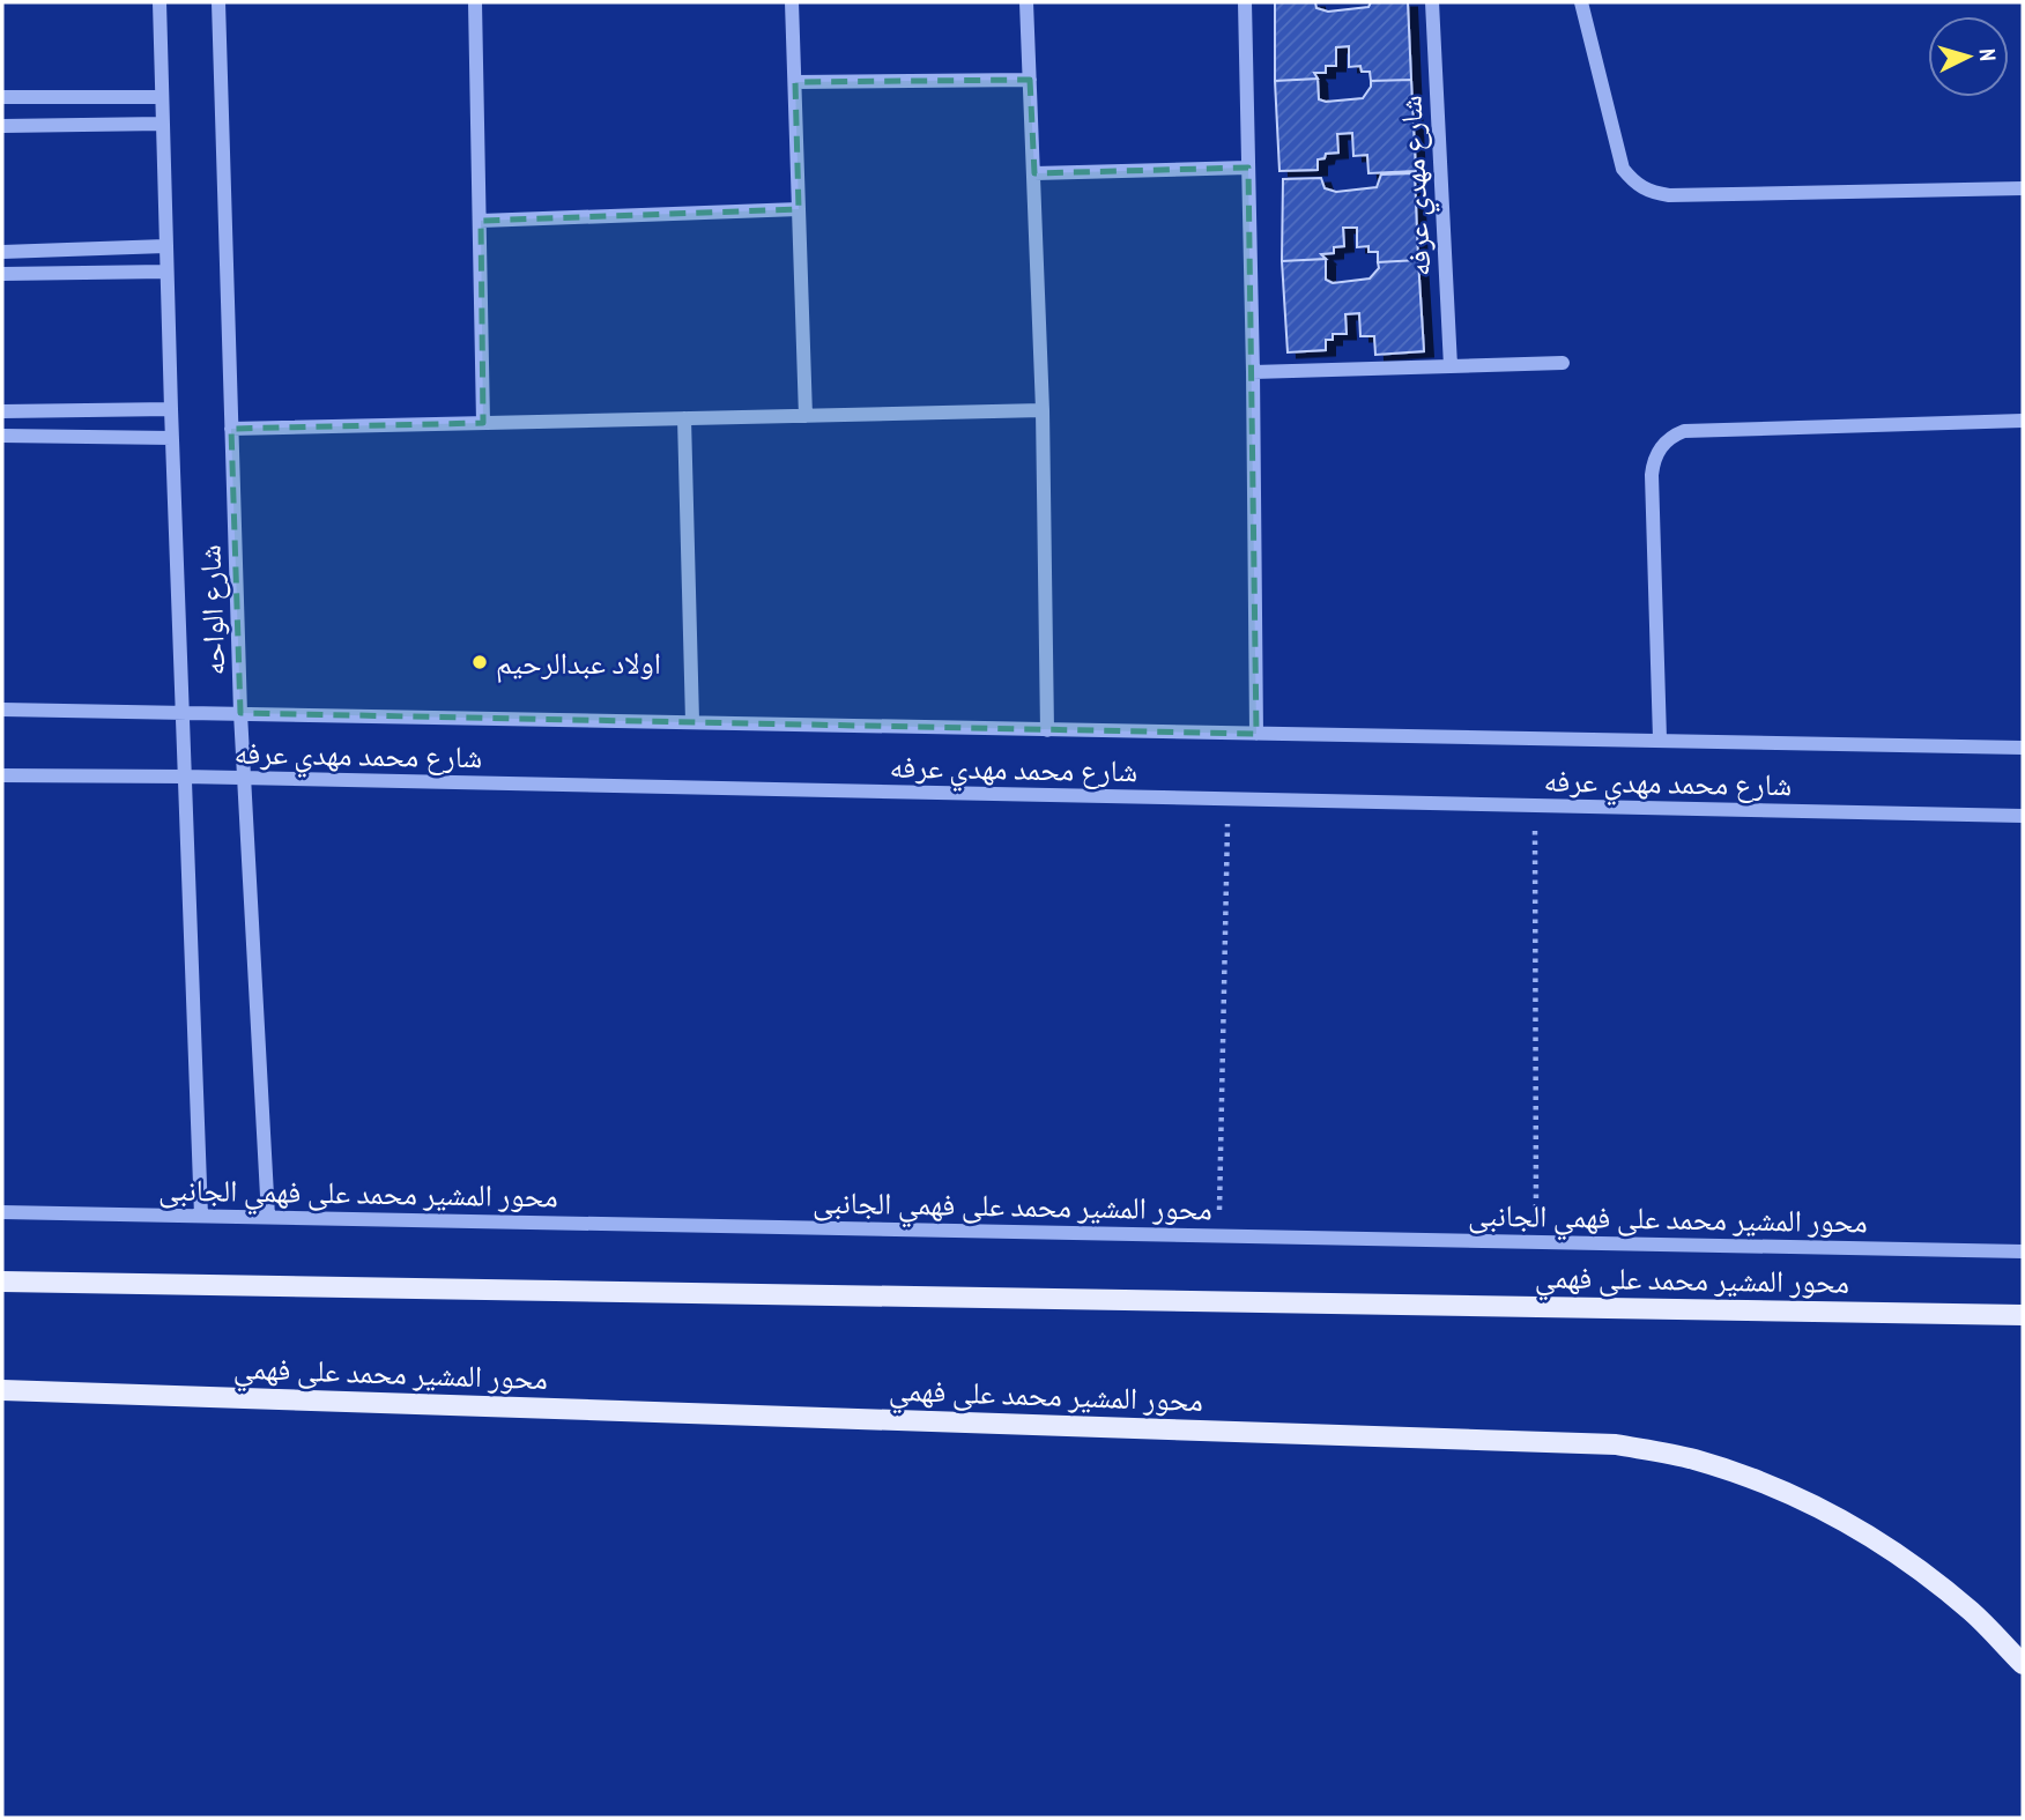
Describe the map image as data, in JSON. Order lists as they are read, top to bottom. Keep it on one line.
{"streets":{"main road":["محور المشير محمد على فهمي"],"street":["شارع مهدي عرفه","شارع الواحه","شارع محمد مهدي عرفه","محور المشير محمد على فهمي الجانبى"]},"crossings":[["شارع الواحه","شارع محمد مهدي عرفه"],["شارع الواحه","محور المشير محمد على فهمي الجانبى"]],"places":["اولاد عبدالرحيم"],"north":"right"}
